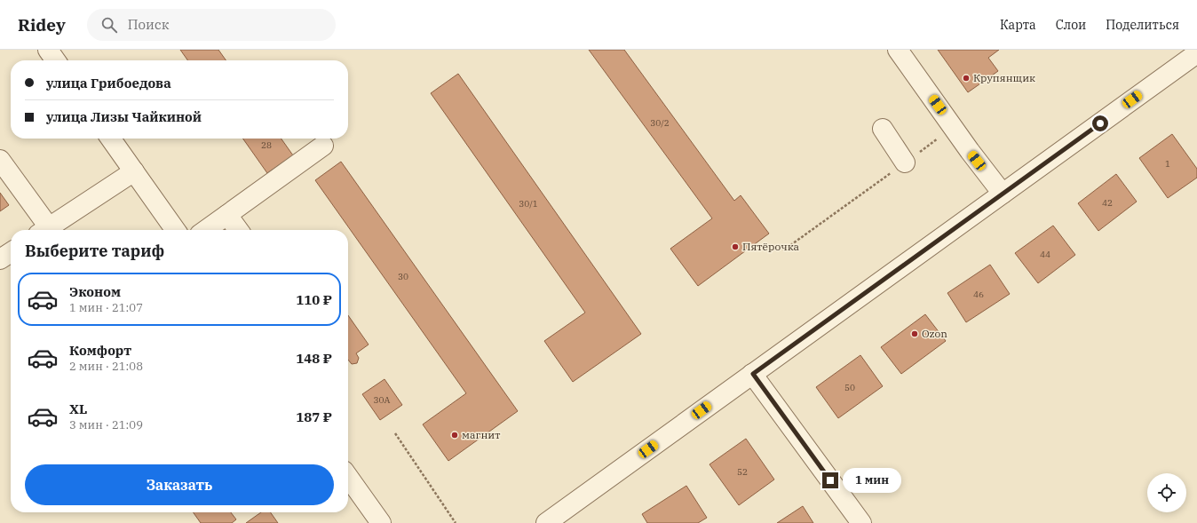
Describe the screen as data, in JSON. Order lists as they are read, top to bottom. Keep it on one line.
{"places":["Крупянщик","Пятёрочка","Ozon","магнит"],"house_numbers":["30/2","28","1","42","30/1","44","30","46","50","30А","52"],"page":{"header":"Ridey","search":"Поиск","nav":["Карта","Слои","Поделиться"],"banner":["улица Грибоедова","улица Лизы Чайкиной"],"heading":"Выберите тариф","list":[{"name":"Эконом","note":"1 мин · 21:07","value":"110 ₽"},{"name":"Комфорт","note":"2 мин · 21:08","value":"148 ₽"},{"name":"XL","note":"3 мин · 21:09","value":"187 ₽"}],"buttons":"Заказать","bubble":"1 мин"}}
